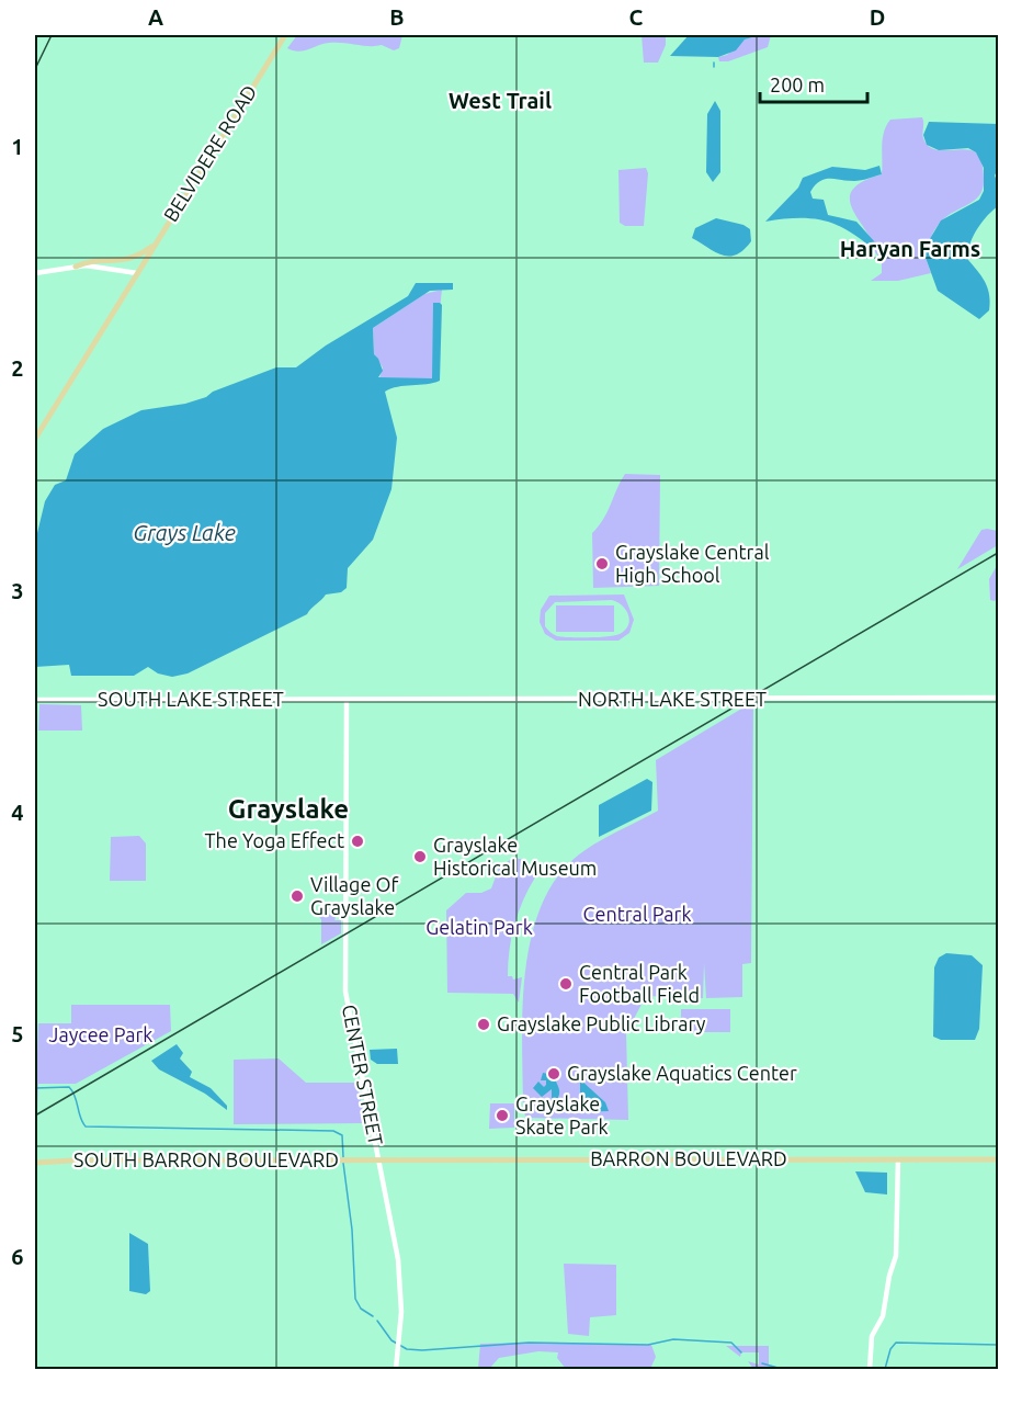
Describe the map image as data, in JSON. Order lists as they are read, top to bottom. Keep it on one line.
{"streets":{"main road":["BELVIDERE ROAD","BARRON BOULEVARD","SOUTH BARRON BOULEVARD"],"street":["SOUTH LAKE STREET","NORTH LAKE STREET","CENTER STREET"]},"crossings":[["SOUTH LAKE STREET","NORTH LAKE STREET"],["SOUTH LAKE STREET","CENTER STREET"],["NORTH LAKE STREET","CENTER STREET"],["CENTER STREET","BARRON BOULEVARD"],["CENTER STREET","SOUTH BARRON BOULEVARD"],["BARRON BOULEVARD","SOUTH BARRON BOULEVARD"]],"districts":["West Trail","Haryan Farms","Grayslake"],"water":["Grays Lake"],"parks":["Central Park","Gelatin Park","Jaycee Park"],"places":["Grayslake Central High School","The Yoga Effect","Grayslake Historical Museum","Village Of Grayslake","Central Park Football Field","Grayslake Public Library","Grayslake Aquatics Center","Grayslake Skate Park"],"scale_bar":"200 m","grid":{"columns":["A","B","C","D"],"rows":["1","2","3","4","5","6"]}}
